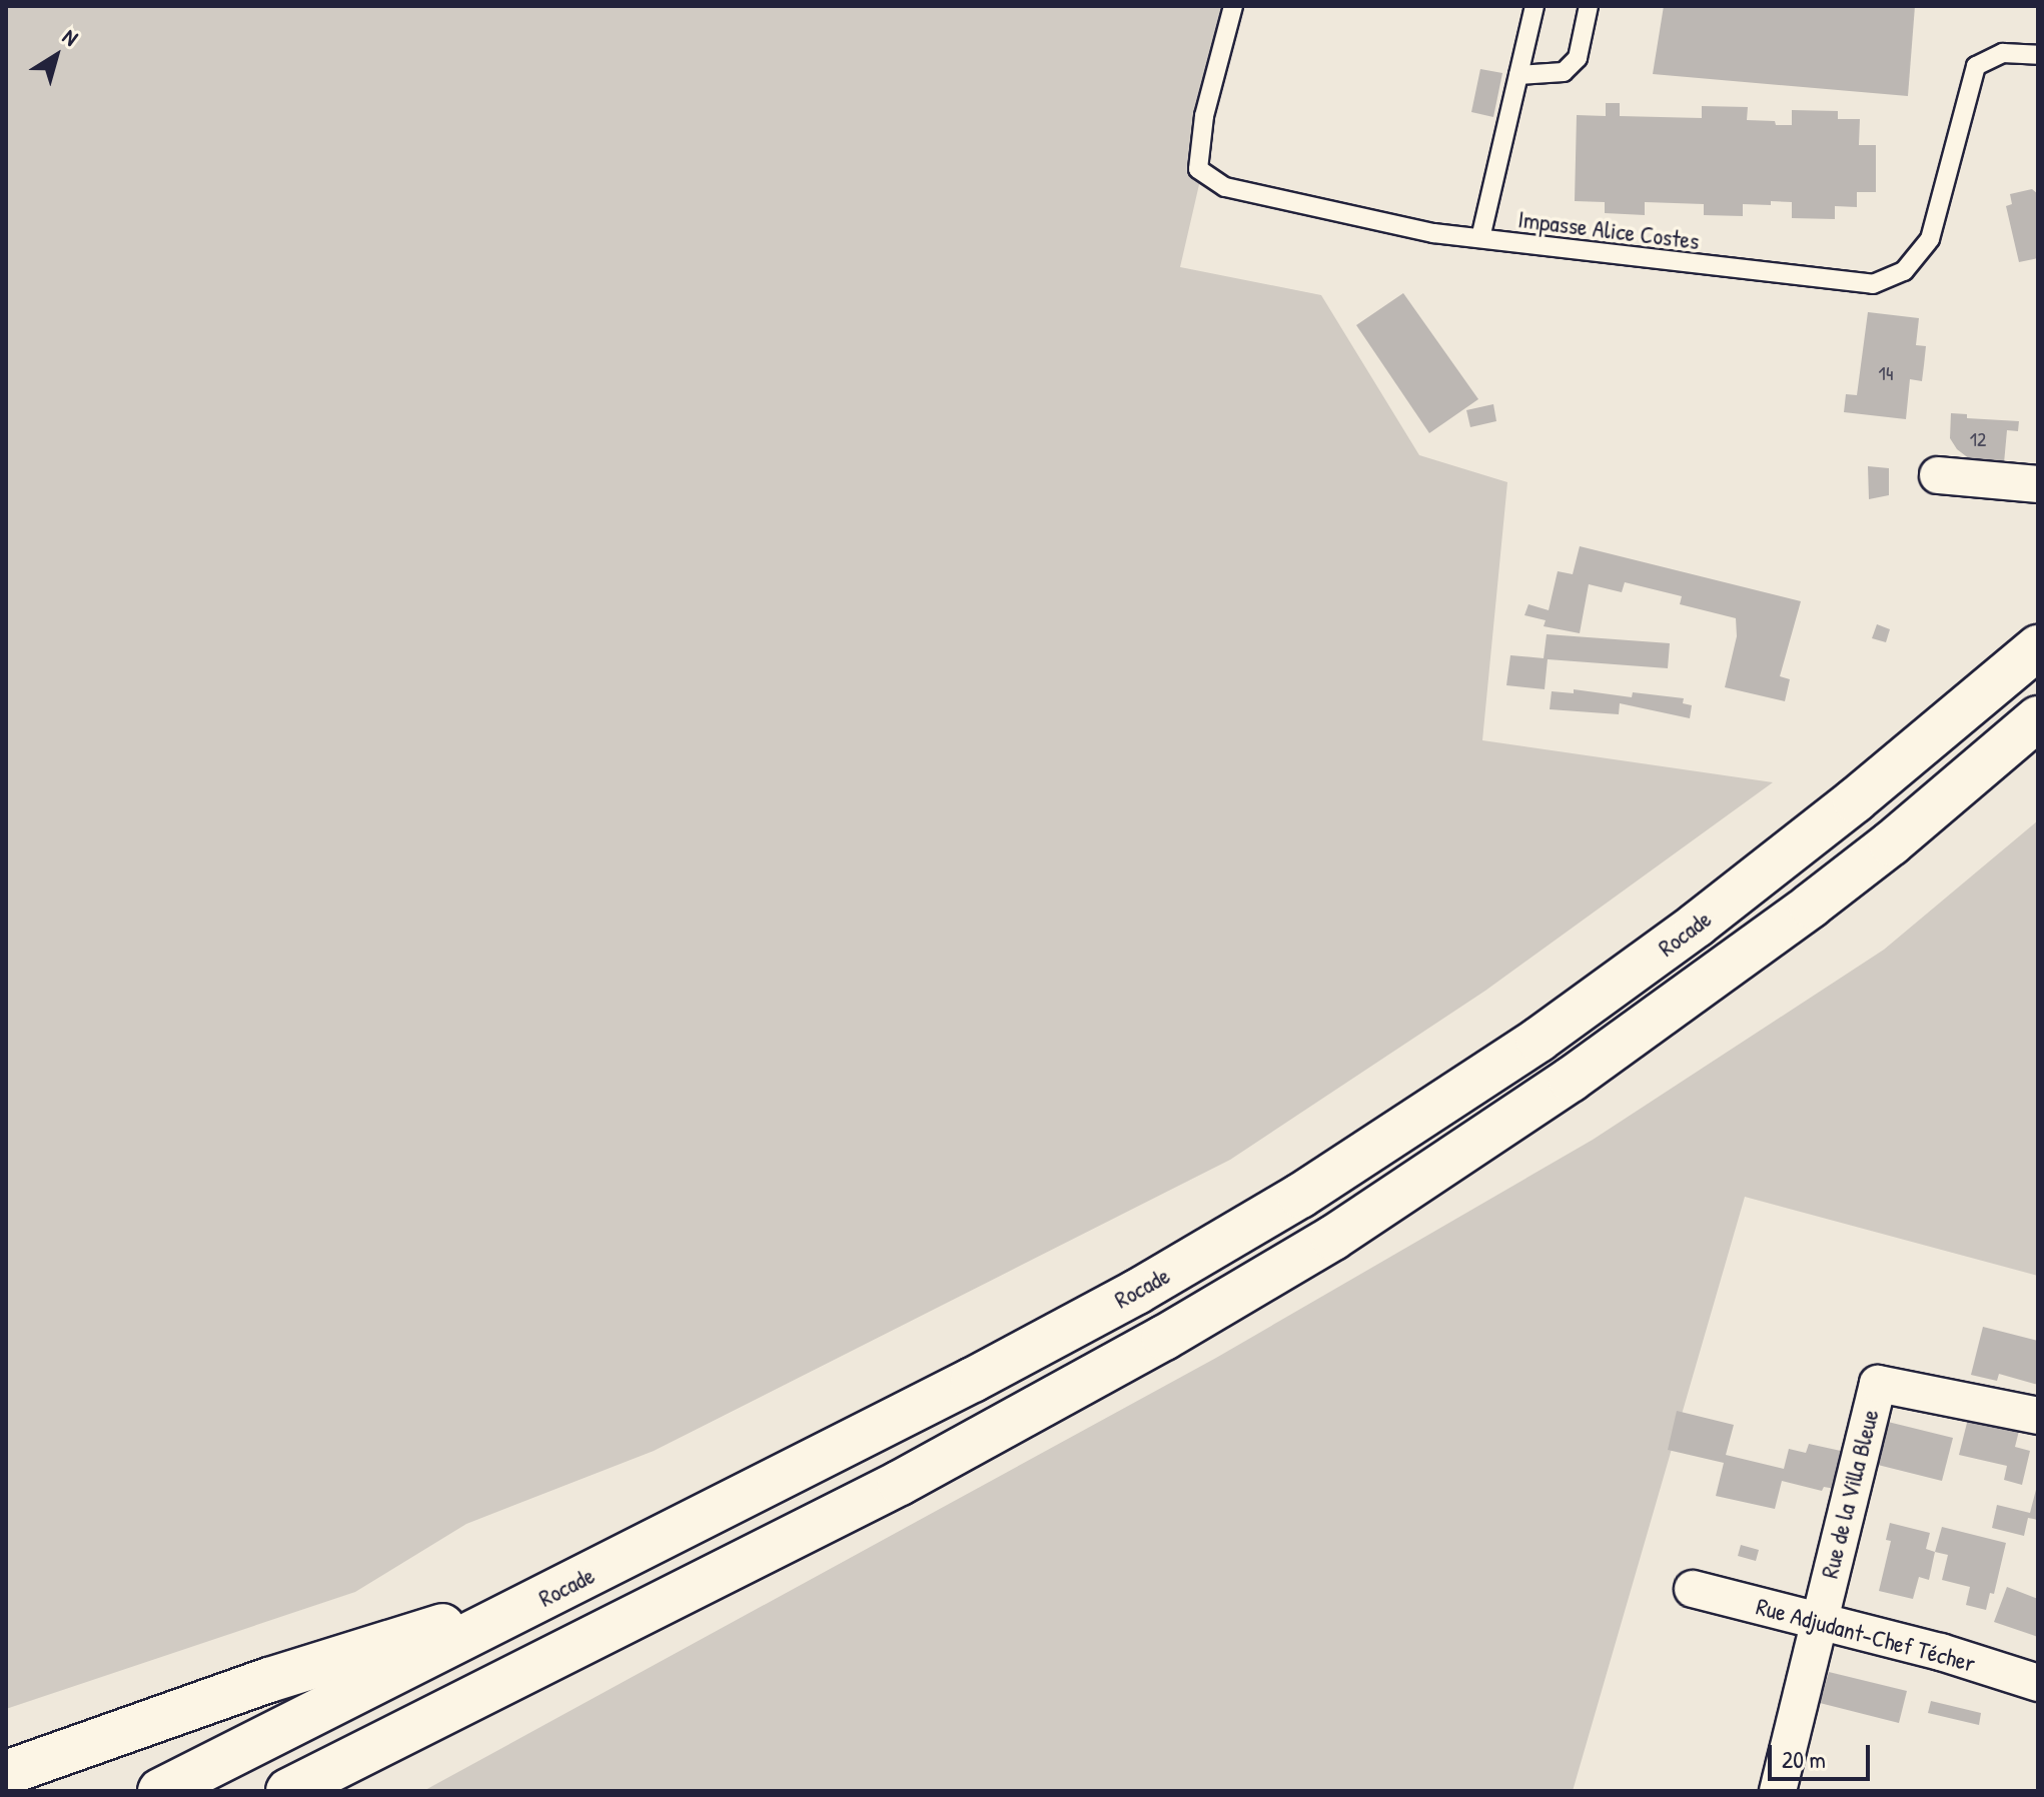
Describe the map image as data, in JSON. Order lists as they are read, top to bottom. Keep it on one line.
{"streets":{"highway":["Rocade"],"street":["Rue de la Villa Bleue","Rue Adjudant-Chef Técher"],"lane":["Impasse Alice Costes"]},"crossings":[["Rue de la Villa Bleue","Rue Adjudant-Chef Técher"]],"house_numbers":["14","12"],"scale_bar":"20 m","north":"top right"}
